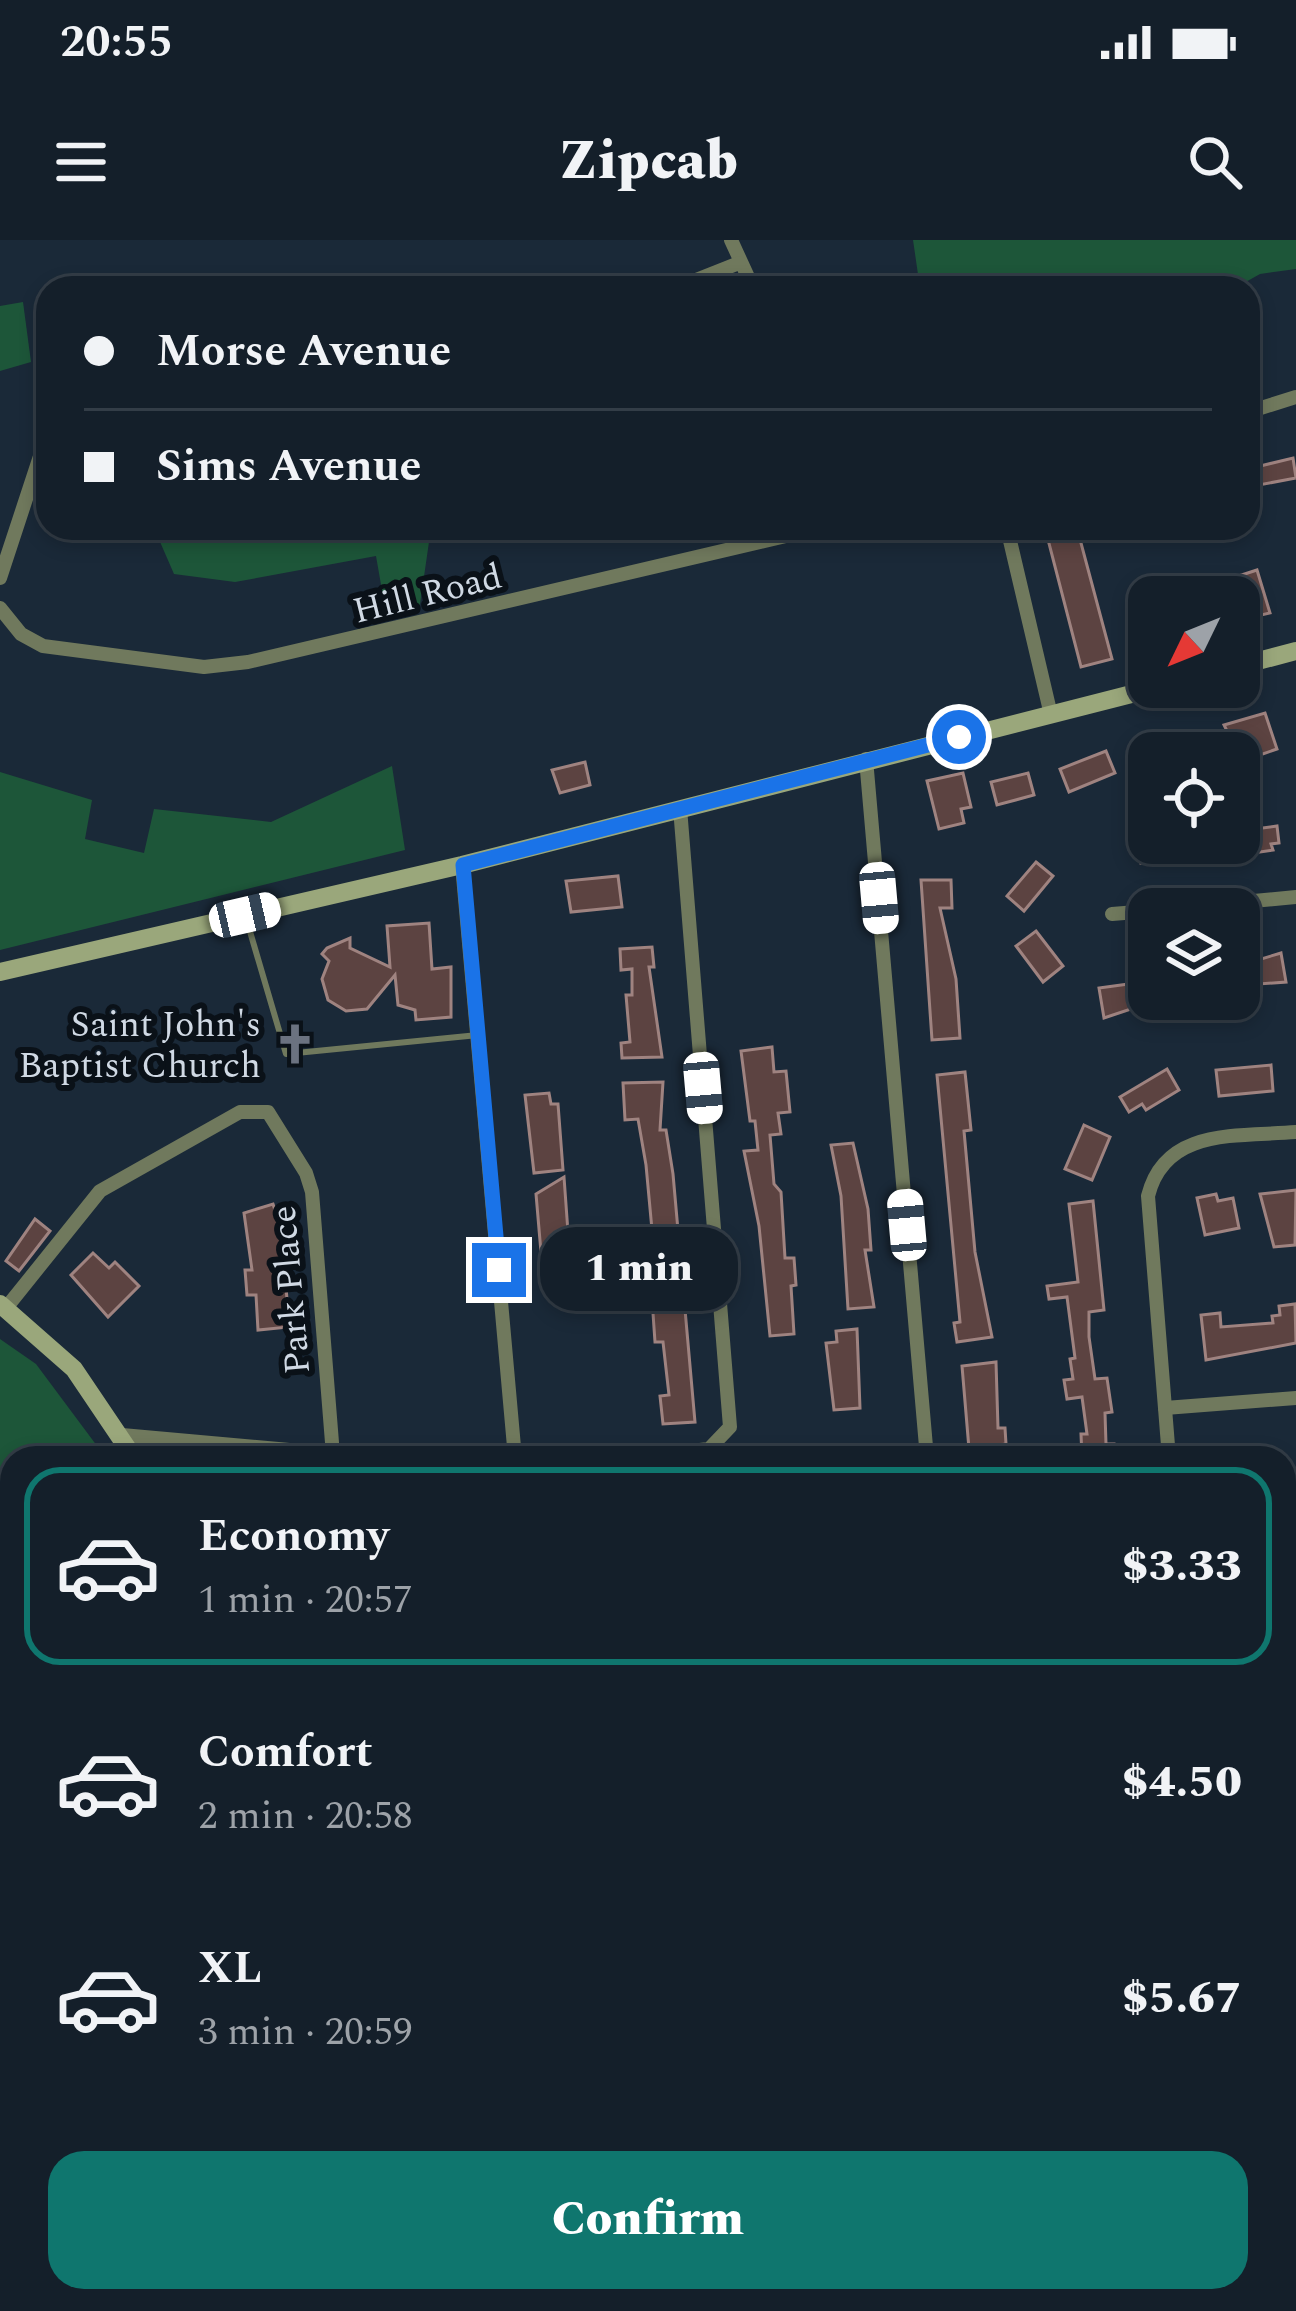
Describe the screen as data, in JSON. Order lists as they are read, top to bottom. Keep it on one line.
{"streets":{"street":["Hill Road","Park Place"]},"places":{"church":["Saint John's Baptist Church"]},"north":"bottom left","page":{"status":"20:55","header":"Zipcab","banner":["Morse Avenue","Sims Avenue"],"bubble":"1 min","list":[{"name":"Economy","note":"1 min · 20:57","value":"$3.33"},{"name":"Comfort","note":"2 min · 20:58","value":"$4.50"},{"name":"XL","note":"3 min · 20:59","value":"$5.67"}],"buttons":"Confirm"}}
